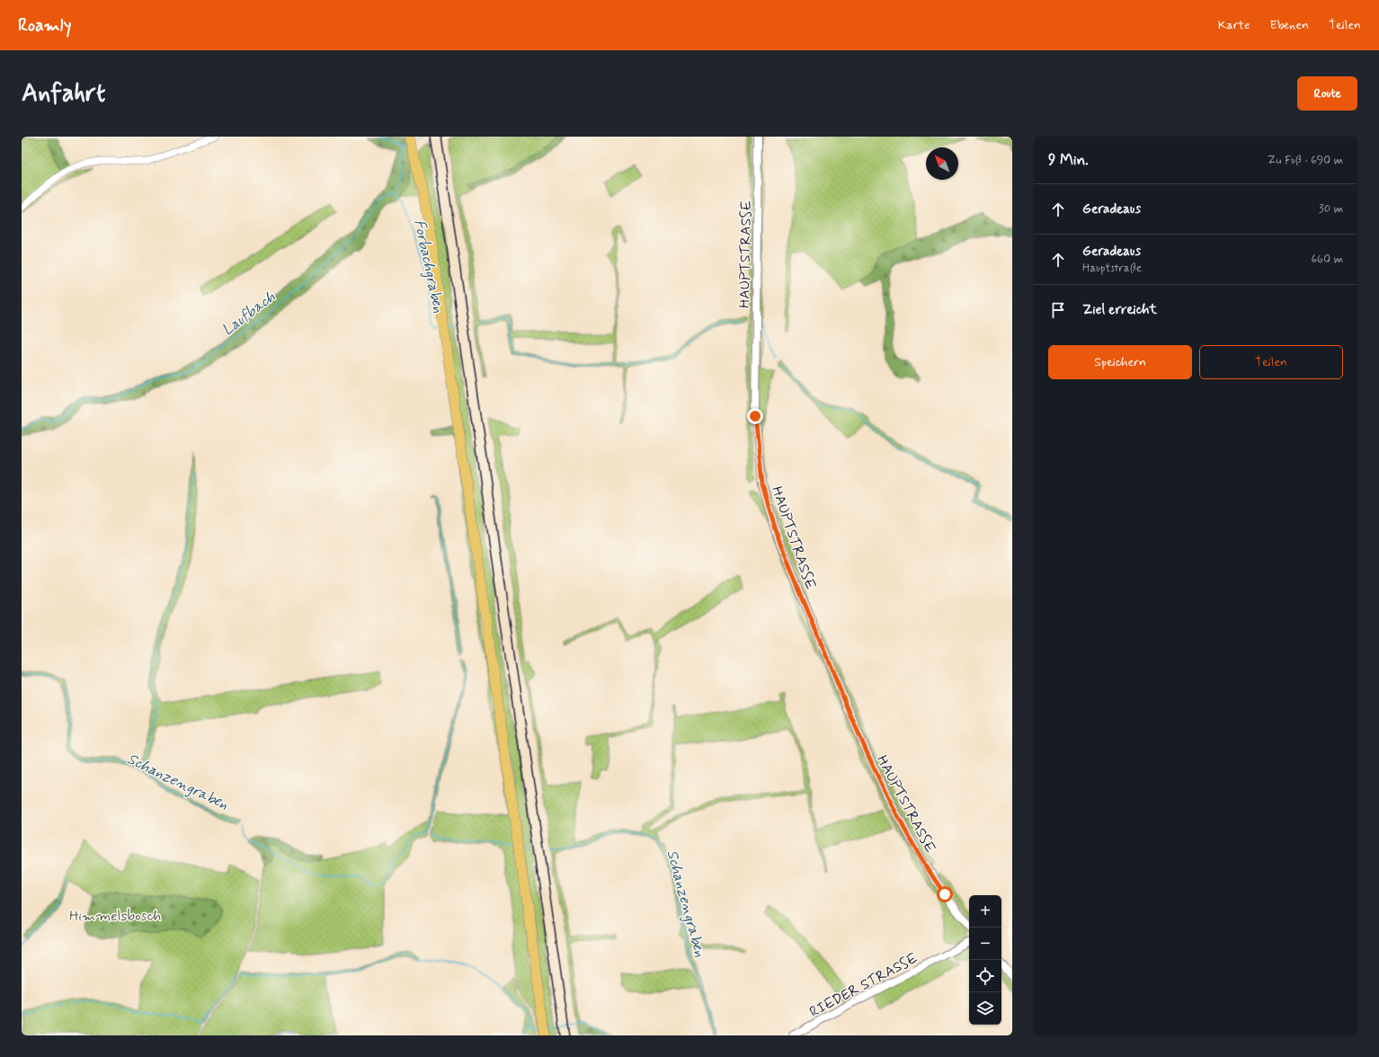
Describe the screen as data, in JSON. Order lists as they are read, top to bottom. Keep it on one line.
{"streets":{"street":["HAUPTSTRASSE","RIEDER STRASSE"]},"water":["Forbachgraben","Laufbach","Schanzengraben"],"parks":["Himmelsbosch"],"north":"top left","page":{"header":"Roamly","nav":["Karte","Ebenen","Teilen"],"buttons":["Route",["Speichern","Teilen"]],"title":"Anfahrt","heading":["9 Min.","Zu Fuß · 690 m"],"list":[["Geradeaus","30 m"],["Geradeaus","Hauptstraße","660 m"],"Ziel erreicht"],"map_buttons":["+","−"]}}
